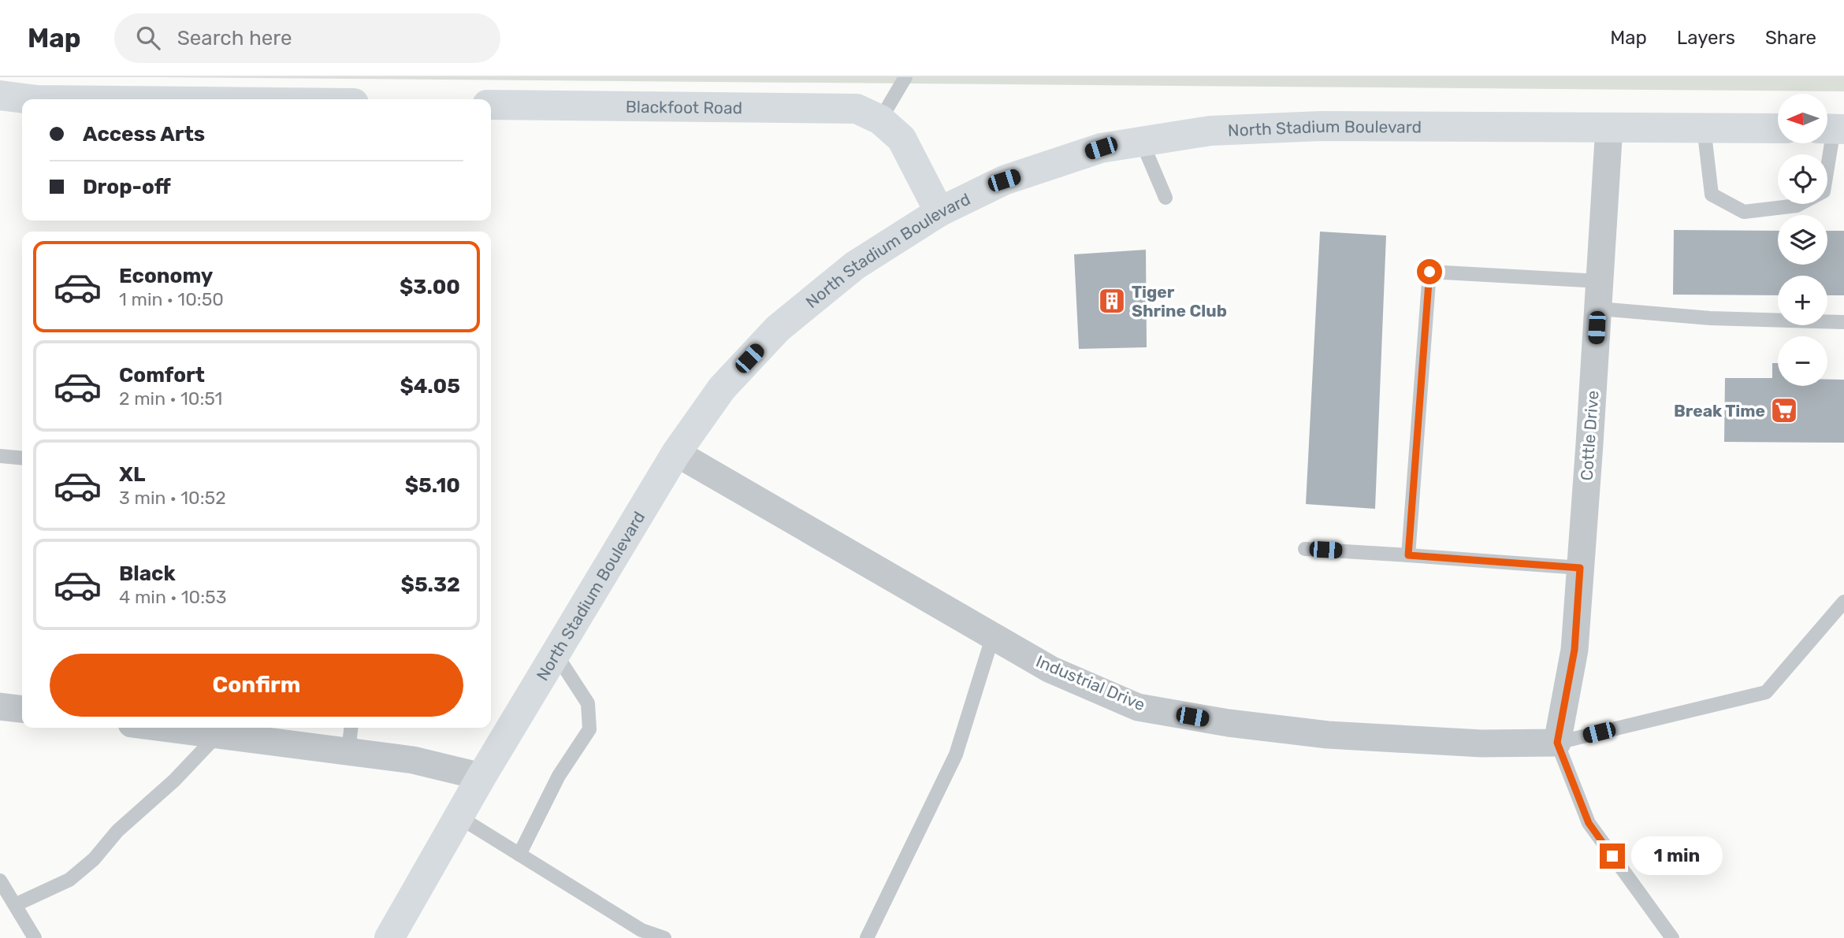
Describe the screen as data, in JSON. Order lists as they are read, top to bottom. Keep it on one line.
{"streets":{"main road":["Blackfoot Road","North Stadium Boulevard"],"street":["Cottle Drive","Industrial Drive"]},"crossings":[["Blackfoot Road","North Stadium Boulevard"],["North Stadium Boulevard","Cottle Drive"],["North Stadium Boulevard","Industrial Drive"],["Cottle Drive","Industrial Drive"]],"places":{"building":["Tiger Shrine Club"],"supermarket":["Break Time"]},"north":"left","page":{"header":"Map","search":"Search here","nav":["Map","Layers","Share"],"map_buttons":["+","−"],"banner":["Access Arts","Drop-off"],"list":[{"name":"Economy","note":"1 min · 10:50","value":"$3.00"},{"name":"Comfort","note":"2 min · 10:51","value":"$4.05"},{"name":"XL","note":"3 min · 10:52","value":"$5.10"},{"name":"Black","note":"4 min · 10:53","value":"$5.32"}],"buttons":"Confirm","bubble":"1 min"}}
